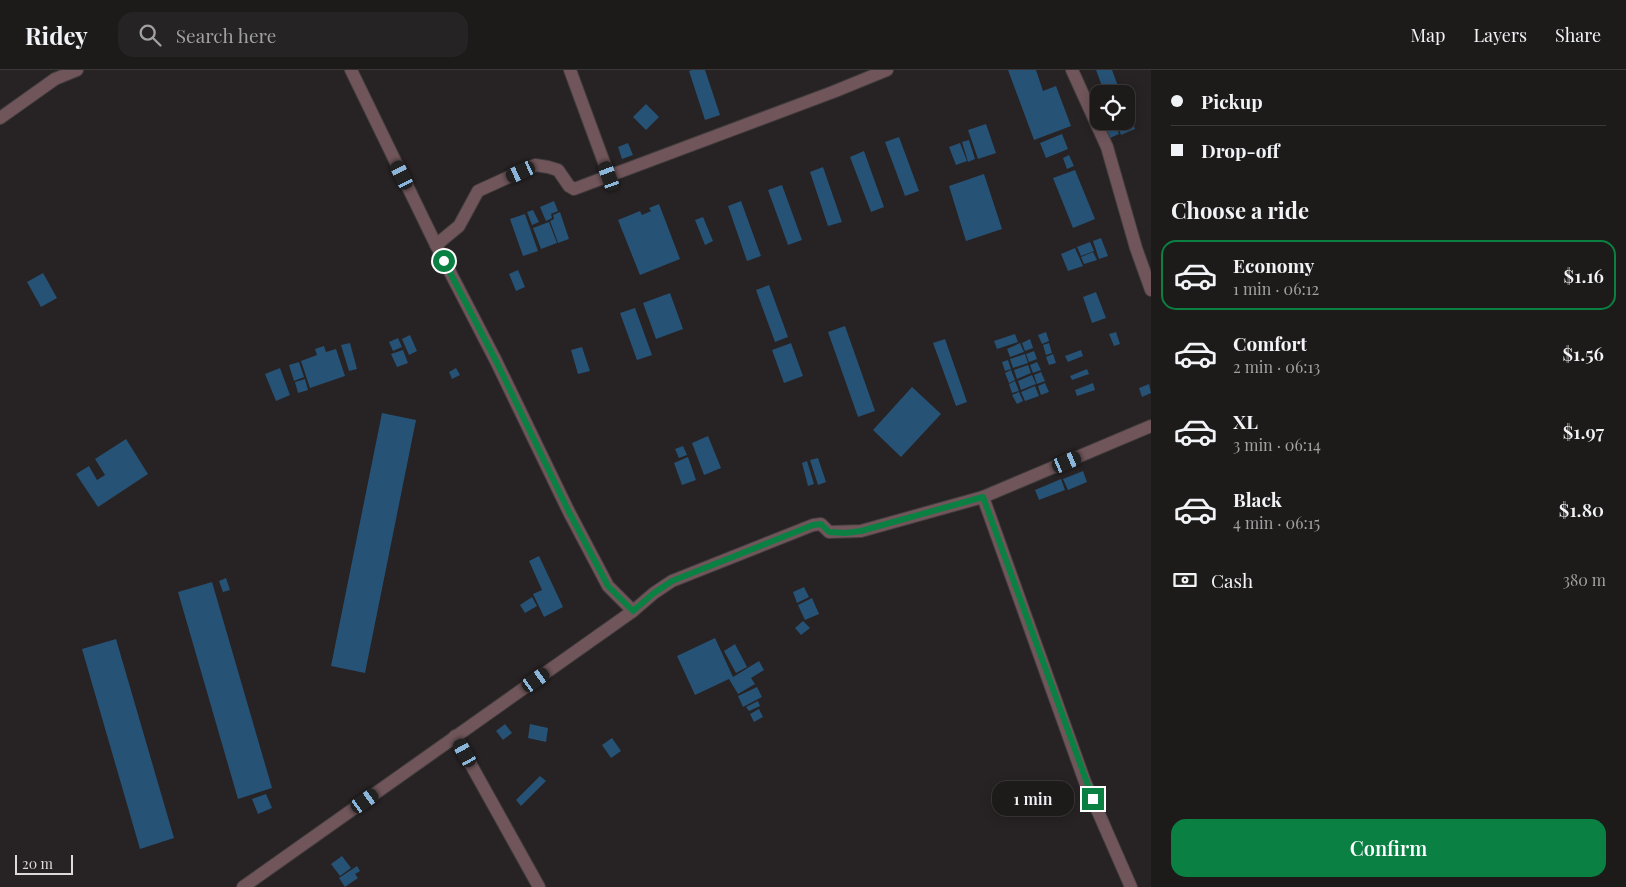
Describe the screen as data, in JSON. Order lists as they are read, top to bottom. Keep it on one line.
{"scale_bar":"20 m","page":{"header":"Ridey","search":"Search here","nav":["Map","Layers","Share"],"banner":["Pickup","Drop-off"],"heading":"Choose a ride","list":[{"name":"Economy","note":"1 min · 06:12","value":"$1.16"},{"name":"Comfort","note":"2 min · 06:13","value":"$1.56"},{"name":"XL","note":"3 min · 06:14","value":"$1.97"},{"name":"Black","note":"4 min · 06:15","value":"$1.80"}],"pay":["Cash","380 m"],"bubble":"1 min","buttons":"Confirm","scale":"20 m"}}
